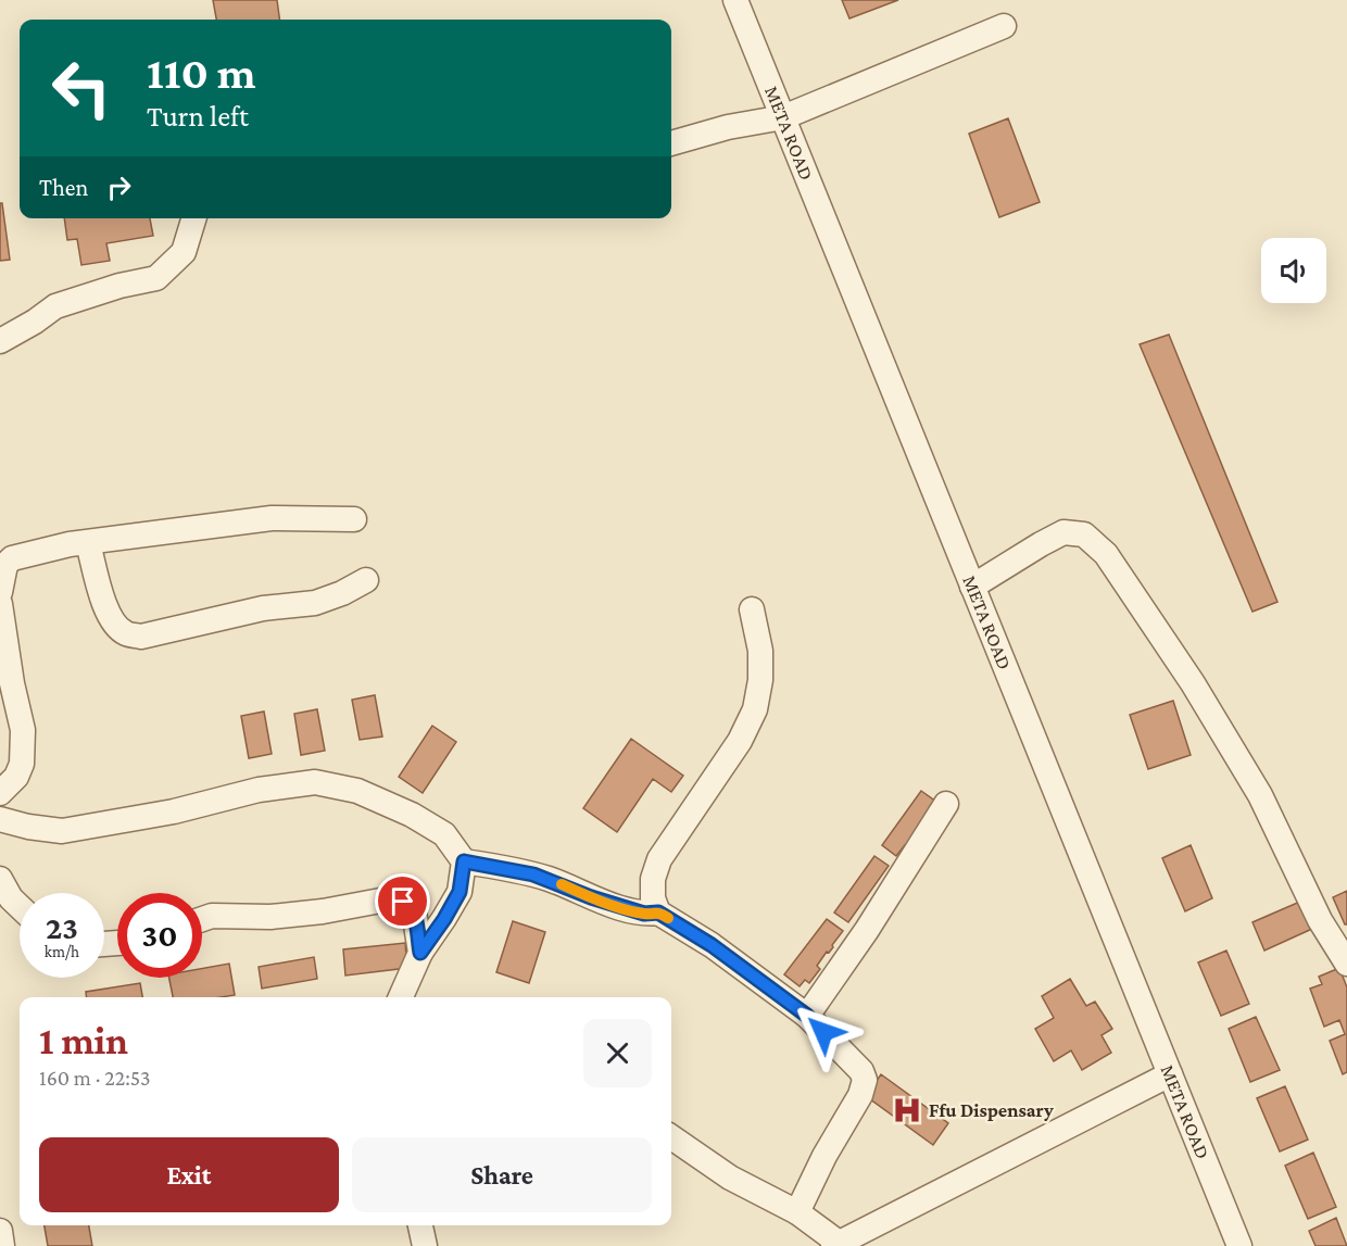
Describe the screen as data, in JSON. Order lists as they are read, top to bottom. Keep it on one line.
{"streets":{"street":["META ROAD"]},"places":{"hospital":["Ffu Dispensary"]},"page":{"turn":["110 m","Turn left"],"then":"Then","speed":"23 km/h","limit":"30","heading":["1 min","160 m · 22:53"],"buttons":["Exit","Share"]}}
